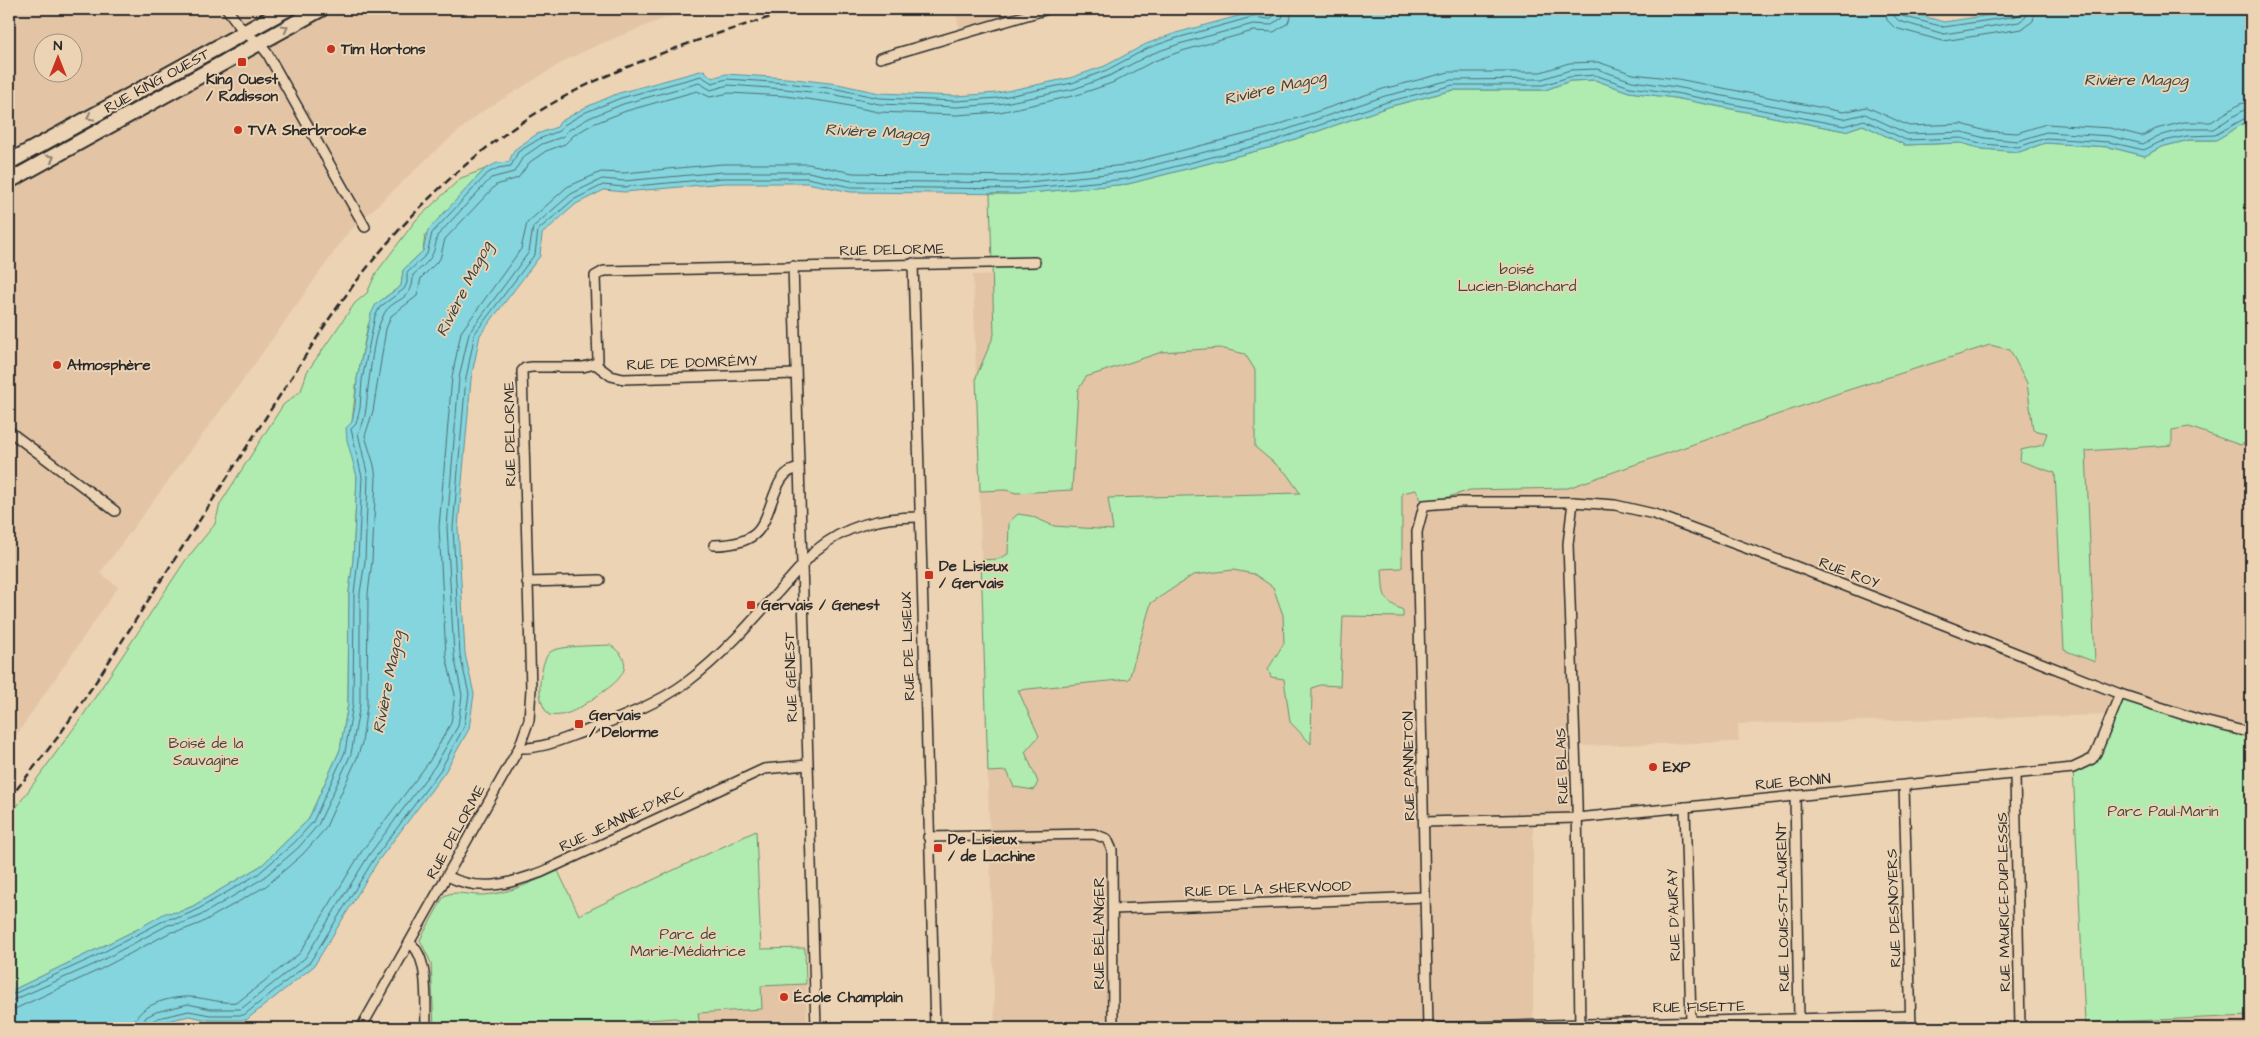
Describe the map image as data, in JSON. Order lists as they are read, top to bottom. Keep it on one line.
{"streets":{"main road":["RUE KING OUEST"],"street":["RUE DELORME","RUE DE DOMRÉMY","RUE ROY","RUE DE LISIEUX","RUE GENEST","RUE PANNETON","RUE BLAIS","RUE BONIN","RUE JEANNE-D'ARC","RUE DE LA SHERWOOD","RUE MAURICE-DUPLESSIS","RUE LOUIS-ST-LAURENT","RUE DESNOYERS","RUE D'AURAY","RUE BÉLANGER","RUE FISETTE"]},"crossings":[["RUE DELORME","RUE DE DOMRÉMY"],["RUE DELORME","RUE DE LISIEUX"],["RUE DELORME","RUE GENEST"],["RUE DELORME","RUE JEANNE-D'ARC"],["RUE DE DOMRÉMY","RUE GENEST"],["RUE ROY","RUE PANNETON"],["RUE ROY","RUE BLAIS"],["RUE ROY","RUE BONIN"],["RUE DE LISIEUX","RUE BÉLANGER"],["RUE GENEST","RUE JEANNE-D'ARC"],["RUE PANNETON","RUE BONIN"],["RUE PANNETON","RUE DE LA SHERWOOD"],["RUE PANNETON","RUE FISETTE"],["RUE BLAIS","RUE BONIN"],["RUE BLAIS","RUE FISETTE"],["RUE BONIN","RUE MAURICE-DUPLESSIS"],["RUE BONIN","RUE LOUIS-ST-LAURENT"],["RUE BONIN","RUE DESNOYERS"],["RUE BONIN","RUE D'AURAY"],["RUE DE LA SHERWOOD","RUE BÉLANGER"],["RUE LOUIS-ST-LAURENT","RUE FISETTE"],["RUE DESNOYERS","RUE FISETTE"],["RUE D'AURAY","RUE FISETTE"]],"water":["Rivière Magog"],"parks":["boisé Lucien-Blanchard","Boisé de la Sauvagine","Parc Paul-Marin","Parc de Marie-Médiatrice"],"places":{"other":["Tim Hortons","TVA Sherbrooke","Atmosphère","EXP","École Champlain"],"transit":["King Ouest / Radisson","De Lisieux / Gervais","Gervais / Genest","Gervais / Delorme","De Lisieux / de Lachine"]},"north":"top"}
